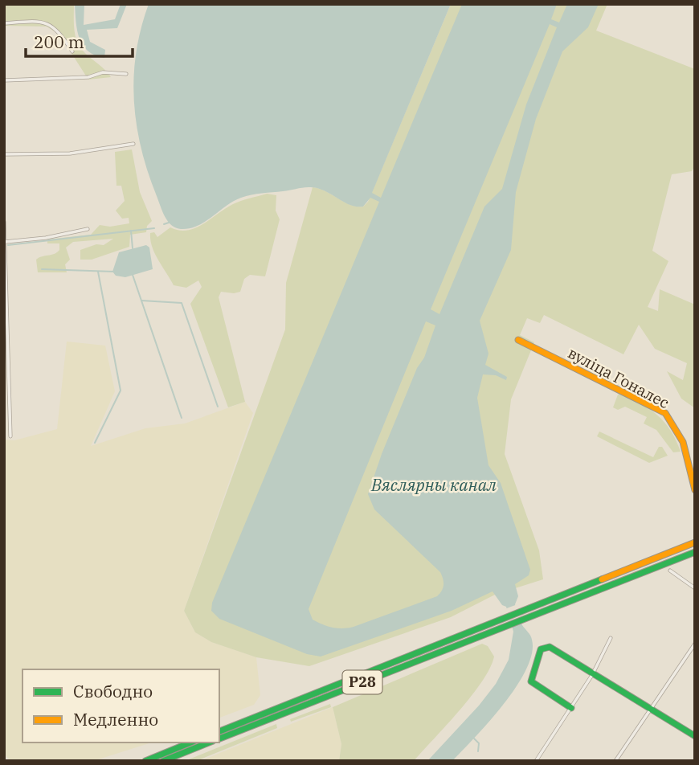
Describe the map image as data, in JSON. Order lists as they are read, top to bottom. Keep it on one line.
{"streets":{"main road":["вуліца Гоналес","Р28"]},"water":["Вяслярны канал"],"legend":["Свободно","Медленно"],"scale_bar":"200 m"}
